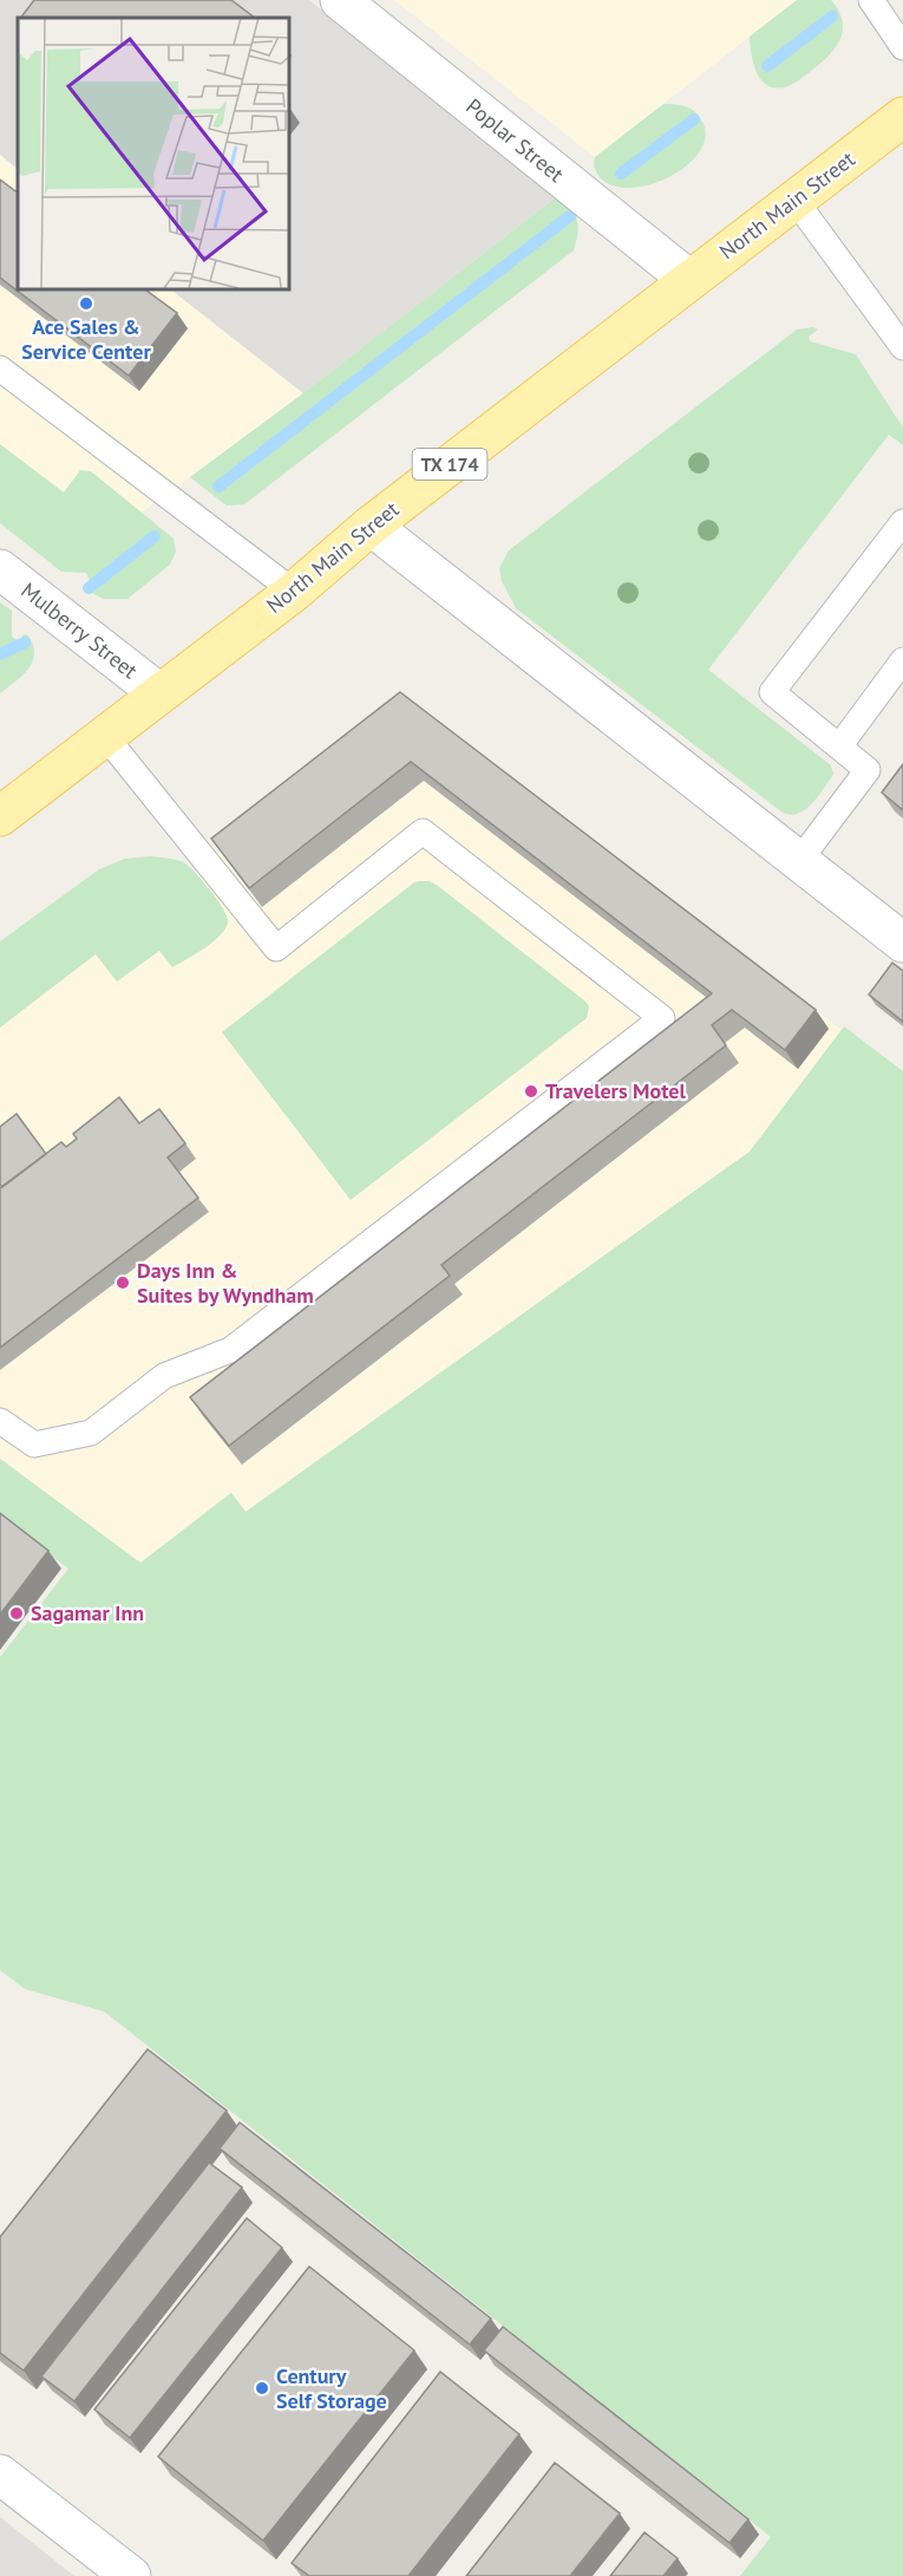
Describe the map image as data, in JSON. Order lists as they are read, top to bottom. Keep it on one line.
{"streets":{"main road":["North Main Street","TX 174"],"street":["Poplar Street","Mulberry Street"]},"crossings":[["Poplar Street","North Main Street"],["North Main Street","Mulberry Street"]],"places":["Ace Sales & Service Center","Travelers Motel","Days Inn & Suites by Wyndham","Sagamar Inn","Century Self Storage"]}
